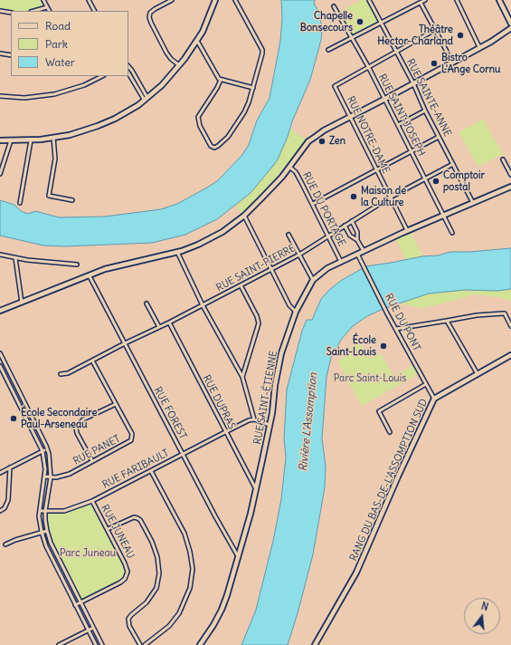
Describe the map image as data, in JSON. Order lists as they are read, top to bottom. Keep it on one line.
{"streets":{"street":["RUE SAINTE-ANNE","RUE SAINT-JOSEPH","RUE NOTRE-DAME","RUE DU PORTAGE","RUE SAINT-PIERRE","RUE DU PONT","RUE SAINT-ÉTIENNE","RUE DUPRAS","RUE FOREST","RUE PANET","RUE FARIBAULT","RANG DU BAS-DE-L'ASSOMPTION SUD","RUE JUNEAU"]},"crossings":[["RUE SAINTE-ANNE","RUE SAINT-PIERRE"],["RUE SAINTE-ANNE","RUE SAINT-ÉTIENNE"],["RUE SAINT-JOSEPH","RUE NOTRE-DAME"],["RUE SAINT-JOSEPH","RUE SAINT-PIERRE"],["RUE SAINT-JOSEPH","RUE SAINT-ÉTIENNE"],["RUE NOTRE-DAME","RUE SAINT-PIERRE"],["RUE NOTRE-DAME","RUE SAINT-ÉTIENNE"],["RUE DU PORTAGE","RUE SAINT-PIERRE"],["RUE DU PORTAGE","RUE SAINT-ÉTIENNE"],["RUE SAINT-PIERRE","RUE DUPRAS"],["RUE SAINT-PIERRE","RUE FOREST"],["RUE SAINT-PIERRE","RUE PANET"],["RUE DU PONT","RUE SAINT-ÉTIENNE"],["RUE DU PONT","RANG DU BAS-DE-L'ASSOMPTION SUD"],["RUE SAINT-ÉTIENNE","RUE DUPRAS"],["RUE SAINT-ÉTIENNE","RUE FOREST"],["RUE DUPRAS","RUE FARIBAULT"],["RUE FOREST","RUE FARIBAULT"],["RUE FARIBAULT","RUE JUNEAU"]],"water":["Rivière L'Assomption"],"parks":["Parc Saint-Louis","Parc Juneau"],"places":["Chapelle Bonsecours","Théâtre Hector-Charland","Bistro L'Ange Cornu","Zen","Comptoir postal","Maison de la Culture","École Saint-Louis","École Secondaire Paul-Arseneau"],"legend":["Road","Park","Water"],"north":"top"}
